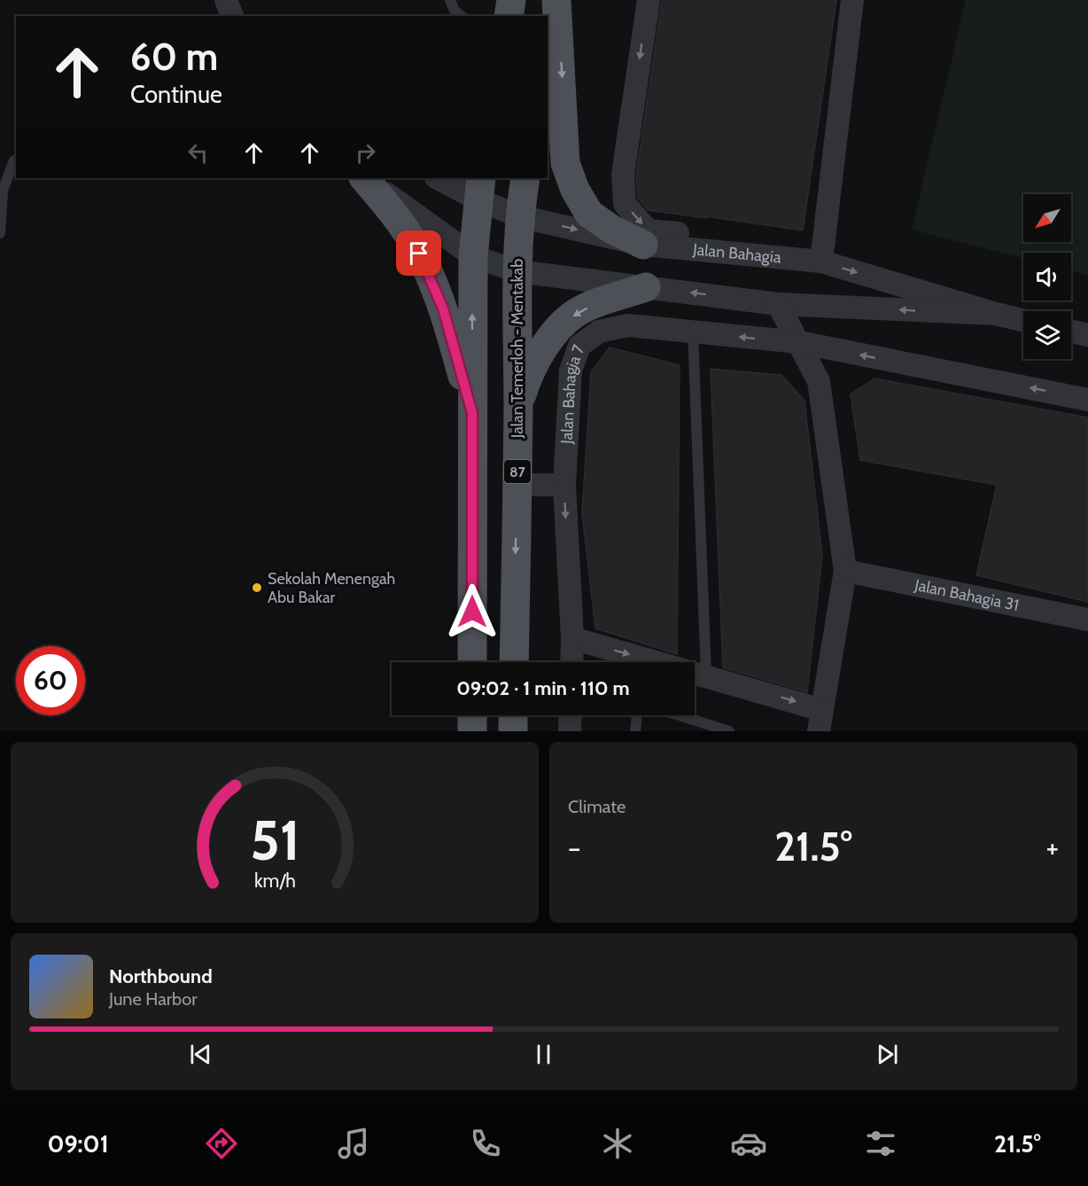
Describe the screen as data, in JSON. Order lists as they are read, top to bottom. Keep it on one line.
{"streets":{"main road":["Jalan Temerloh - Mentakab","87"],"street":["Jalan Bahagia","Jalan Bahagia 7","Jalan Bahagia 31"]},"crossings":[["Jalan Bahagia","Jalan Temerloh - Mentakab"],["Jalan Bahagia","87"],["Jalan Temerloh - Mentakab","87"]],"places":["Sekolah Menengah Abu Bakar"],"north":"bottom left","page":{"turn":["60 m","Continue"],"limit":"60","trip":"09:02 · 1 min · 110 m","tile":"Climate","heat":["−","21.5°","+"],"song":["Northbound","June Harbor"],"tabs":["09:01","21.5°"],"gauge":["51","km/h"]}}
